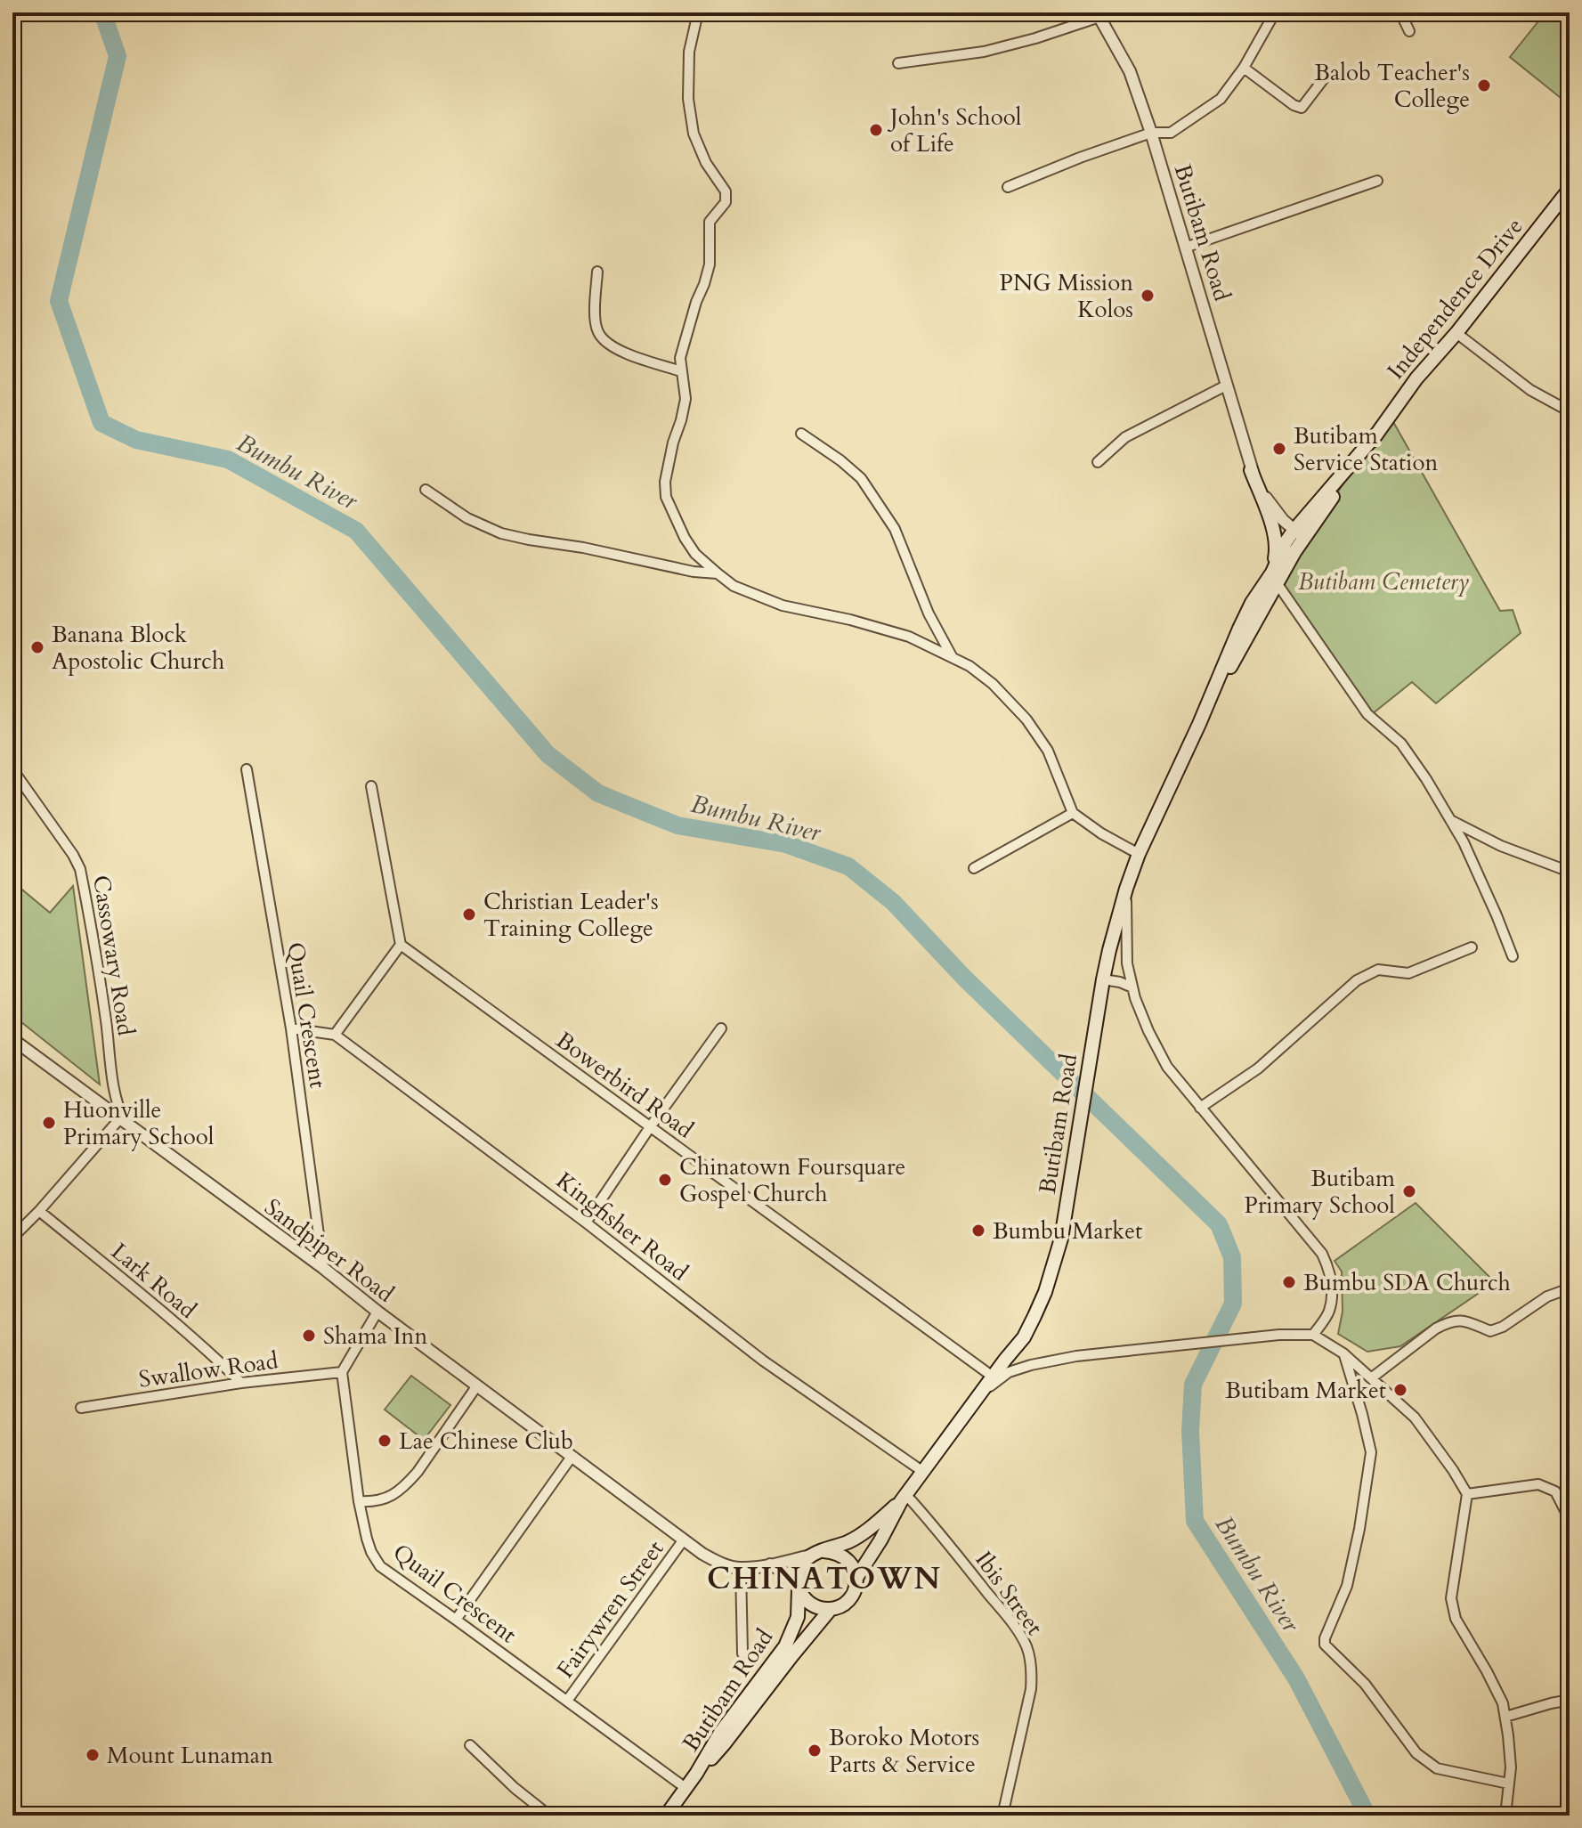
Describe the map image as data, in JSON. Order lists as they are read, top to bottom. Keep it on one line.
{"streets":{"main road":["Butibam Road","Independence Drive"],"street":["Cassowary Road","Quail Crescent","Bowerbird Road","Kingfisher Road","Sandpiper Road","Lark Road","Swallow Road","Ibis Street","Fairywren Street"]},"crossings":[["Butibam Road","Independence Drive"],["Butibam Road","Quail Crescent"],["Butibam Road","Bowerbird Road"],["Butibam Road","Kingfisher Road"],["Butibam Road","Sandpiper Road"],["Butibam Road","Ibis Street"],["Cassowary Road","Sandpiper Road"],["Quail Crescent","Kingfisher Road"],["Quail Crescent","Sandpiper Road"],["Quail Crescent","Swallow Road"],["Quail Crescent","Fairywren Street"],["Sandpiper Road","Fairywren Street"],["Lark Road","Swallow Road"]],"districts":["CHINATOWN"],"water":["Bumbu River"],"parks":["Butibam Cemetery"],"places":["Balob Teacher's College","John's School of Life","PNG Mission Kolos","Butibam Service Station","Banana Block Apostolic Church","Christian Leader's Training College","Huonville Primary School","Chinatown Foursquare Gospel Church","Butibam Primary School","Bumbu Market","Bumbu SDA Church","Shama Inn","Butibam Market","Lae Chinese Club","Boroko Motors Parts & Service","Mount Lunaman"]}
